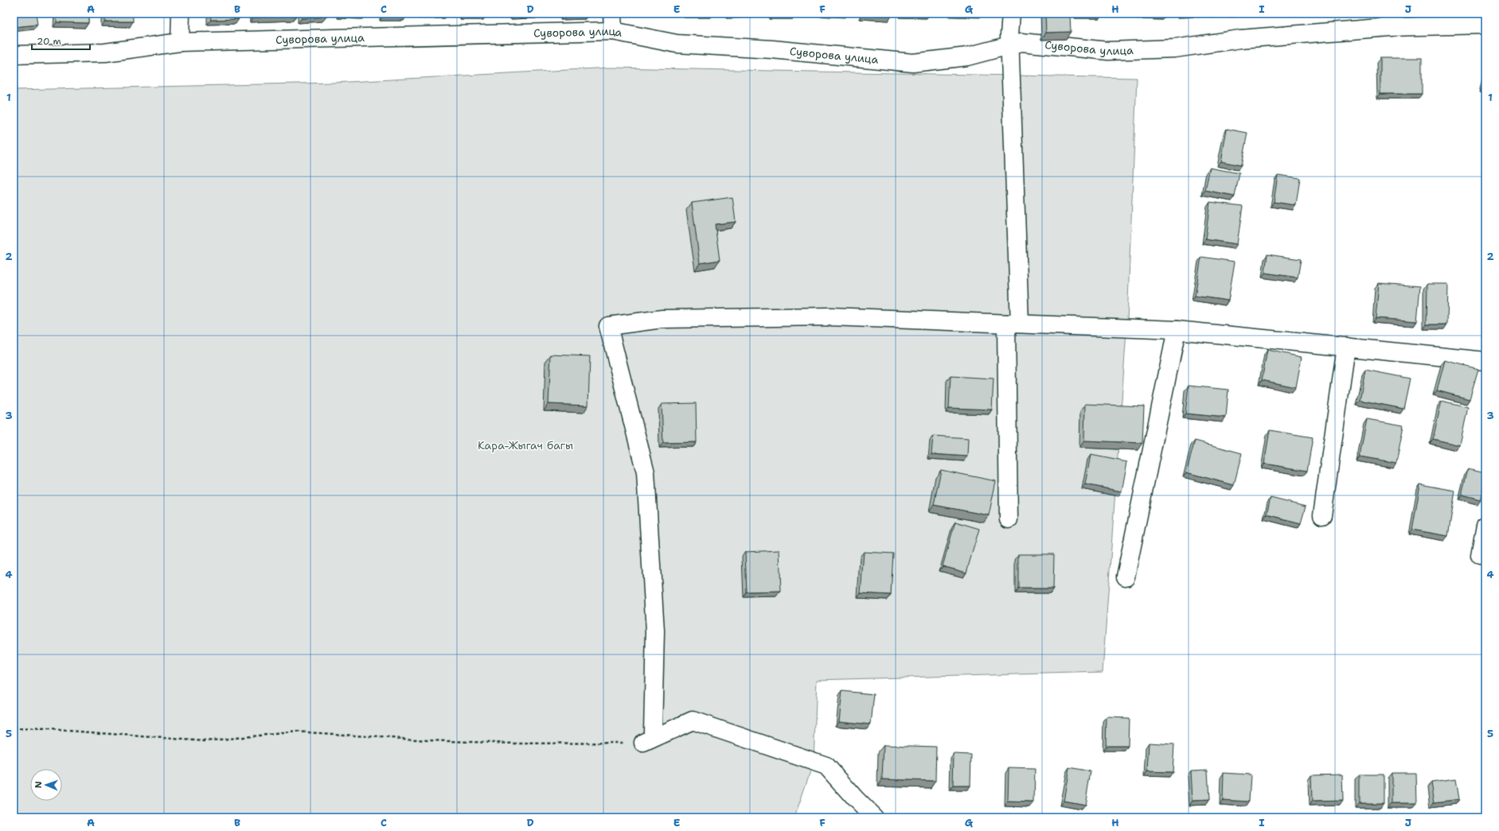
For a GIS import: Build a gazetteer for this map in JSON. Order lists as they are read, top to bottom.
{
  "streets": {
    "street": ["Суворова улица"]
  },
  "parks": ["Кара-Жыгач багы"],
  "scale_bar": "20 m",
  "north": "left",
  "grid": {
    "columns": [
      "A",
      "B",
      "C",
      "D",
      "E",
      "F",
      "G",
      "H",
      "I",
      "J"
    ],
    "rows": [
      "1",
      "2",
      "3",
      "4",
      "5"
    ]
  }
}
